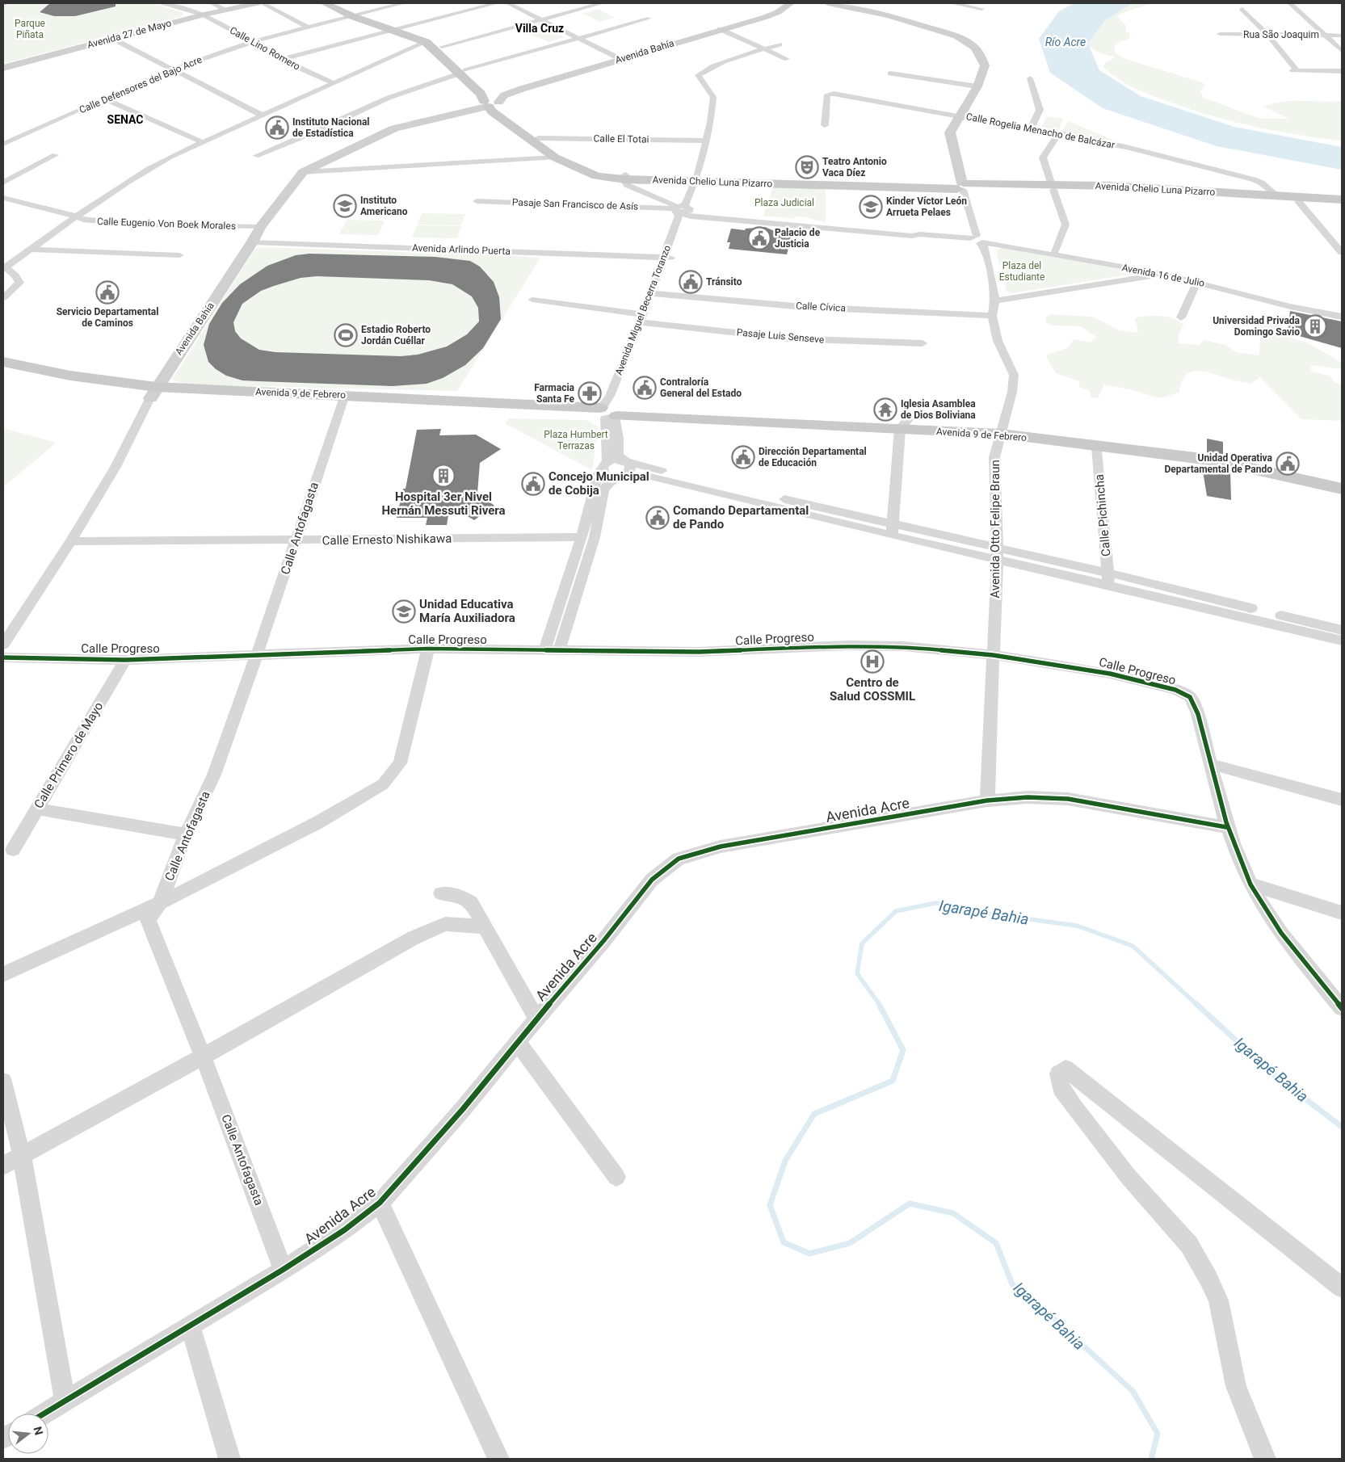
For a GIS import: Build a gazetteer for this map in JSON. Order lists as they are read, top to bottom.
{
  "streets": {
    "main road": ["Avenida Chelio Luna Pizarro", "Avenida 9 de Febrero"],
    "street": [
      "Avenida 27 de Mayo",
      "Rua São Joaquim",
      "Calle Lino Romero",
      "Avenida Bahía",
      "Calle Defensores del Bajo Acre",
      "Calle Rogelia Menacho de Balcázar",
      "Calle El Totai",
      "Pasaje San Francisco de Asís",
      "Calle Eugenio Von Boek Morales",
      "Avenida Arlindo Puerta",
      "Avenida 16 de Julio",
      "Calle Cívica",
      "Avenida Miguel Becerra Toranzo",
      "Pasaje Luis Senseve",
      "Calle Pichincha",
      "Calle Antofagasta",
      "Avenida Otto Felipe Braun",
      "Calle Ernesto Nishikawa",
      "Calle Progreso",
      "Calle Primero de Mayo",
      "Avenida Acre"
    ]
  },
  "crossings": [
    ["Avenida 27 de Mayo", "Calle Lino Romero"],
    ["Calle Lino Romero", "Calle Defensores del Bajo Acre"],
    ["Avenida Bahía", "Avenida Chelio Luna Pizarro"],
    ["Avenida Bahía", "Calle Eugenio Von Boek Morales"],
    ["Avenida Bahía", "Avenida Arlindo Puerta"],
    ["Avenida Bahía", "Avenida 9 de Febrero"],
    ["Avenida Bahía", "Calle Ernesto Nishikawa"],
    ["Calle Rogelia Menacho de Balcázar", "Avenida Chelio Luna Pizarro"],
    ["Calle Rogelia Menacho de Balcázar", "Avenida Otto Felipe Braun"],
    ["Calle El Totai", "Avenida Chelio Luna Pizarro"],
    ["Calle El Totai", "Avenida Miguel Becerra Toranzo"],
    ["Avenida Chelio Luna Pizarro", "Avenida 16 de Julio"],
    ["Avenida Chelio Luna Pizarro", "Avenida Miguel Becerra Toranzo"],
    ["Avenida Chelio Luna Pizarro", "Avenida Otto Felipe Braun"],
    ["Pasaje San Francisco de Asís", "Avenida 16 de Julio"],
    ["Pasaje San Francisco de Asís", "Avenida Miguel Becerra Toranzo"],
    ["Calle Eugenio Von Boek Morales", "Avenida Arlindo Puerta"],
    ["Avenida Arlindo Puerta", "Avenida Miguel Becerra Toranzo"],
    ["Avenida 16 de Julio", "Avenida Miguel Becerra Toranzo"],
    ["Avenida 16 de Julio", "Avenida Otto Felipe Braun"],
    ["Calle Cívica", "Avenida Miguel Becerra Toranzo"],
    ["Calle Cívica", "Avenida Otto Felipe Braun"],
    ["Avenida Miguel Becerra Toranzo", "Pasaje Luis Senseve"],
    ["Avenida Miguel Becerra Toranzo", "Avenida 9 de Febrero"],
    ["Avenida 9 de Febrero", "Calle Pichincha"],
    ["Avenida 9 de Febrero", "Calle Antofagasta"],
    ["Avenida 9 de Febrero", "Avenida Otto Felipe Braun"],
    ["Calle Antofagasta", "Calle Ernesto Nishikawa"],
    ["Calle Antofagasta", "Calle Progreso"],
    ["Calle Antofagasta", "Avenida Acre"],
    ["Avenida Otto Felipe Braun", "Calle Progreso"],
    ["Avenida Otto Felipe Braun", "Avenida Acre"],
    ["Calle Progreso", "Calle Primero de Mayo"],
    ["Calle Progreso", "Avenida Acre"]
  ],
  "districts": ["Villa Cruz", "SENAC"],
  "water": ["Río Acre", "Igarapé Bahia"],
  "parks": [
    "Parque Piñata",
    "Plaza Judicial",
    "Plaza del Estudiante",
    "Plaza Humbert Terrazas"
  ],
  "places": {
    "public building": [
      "Instituto Nacional de Estadística",
      "Palacio de Justicia",
      "Tránsito",
      "Servicio Departamental de Caminos",
      "Contraloría General del Estado",
      "Dirección Departamental de Educación",
      "Unidad Operativa Departamental de Pando",
      "Concejo Municipal de Cobija",
      "Comando Departamental de Pando"
    ],
    "theatre": ["Teatro Antonio Vaca Díez"],
    "school or university": ["Instituto Americano", "Kinder Víctor León Arrueta Pelaes", "Unidad Educativa María Auxiliadora"],
    "building": ["Universidad Privada Domingo Savio", "Hospital 3er Nivel Hernán Messuti Rivera"],
    "sports": ["Estadio Roberto Jordán Cuéllar"],
    "pharmacy": ["Farmacia Santa Fe"],
    "temple": ["Iglesia Asamblea de Dios Boliviana"],
    "hospital": ["Centro de Salud COSSMIL"]
  },
  "north": "right"
}
